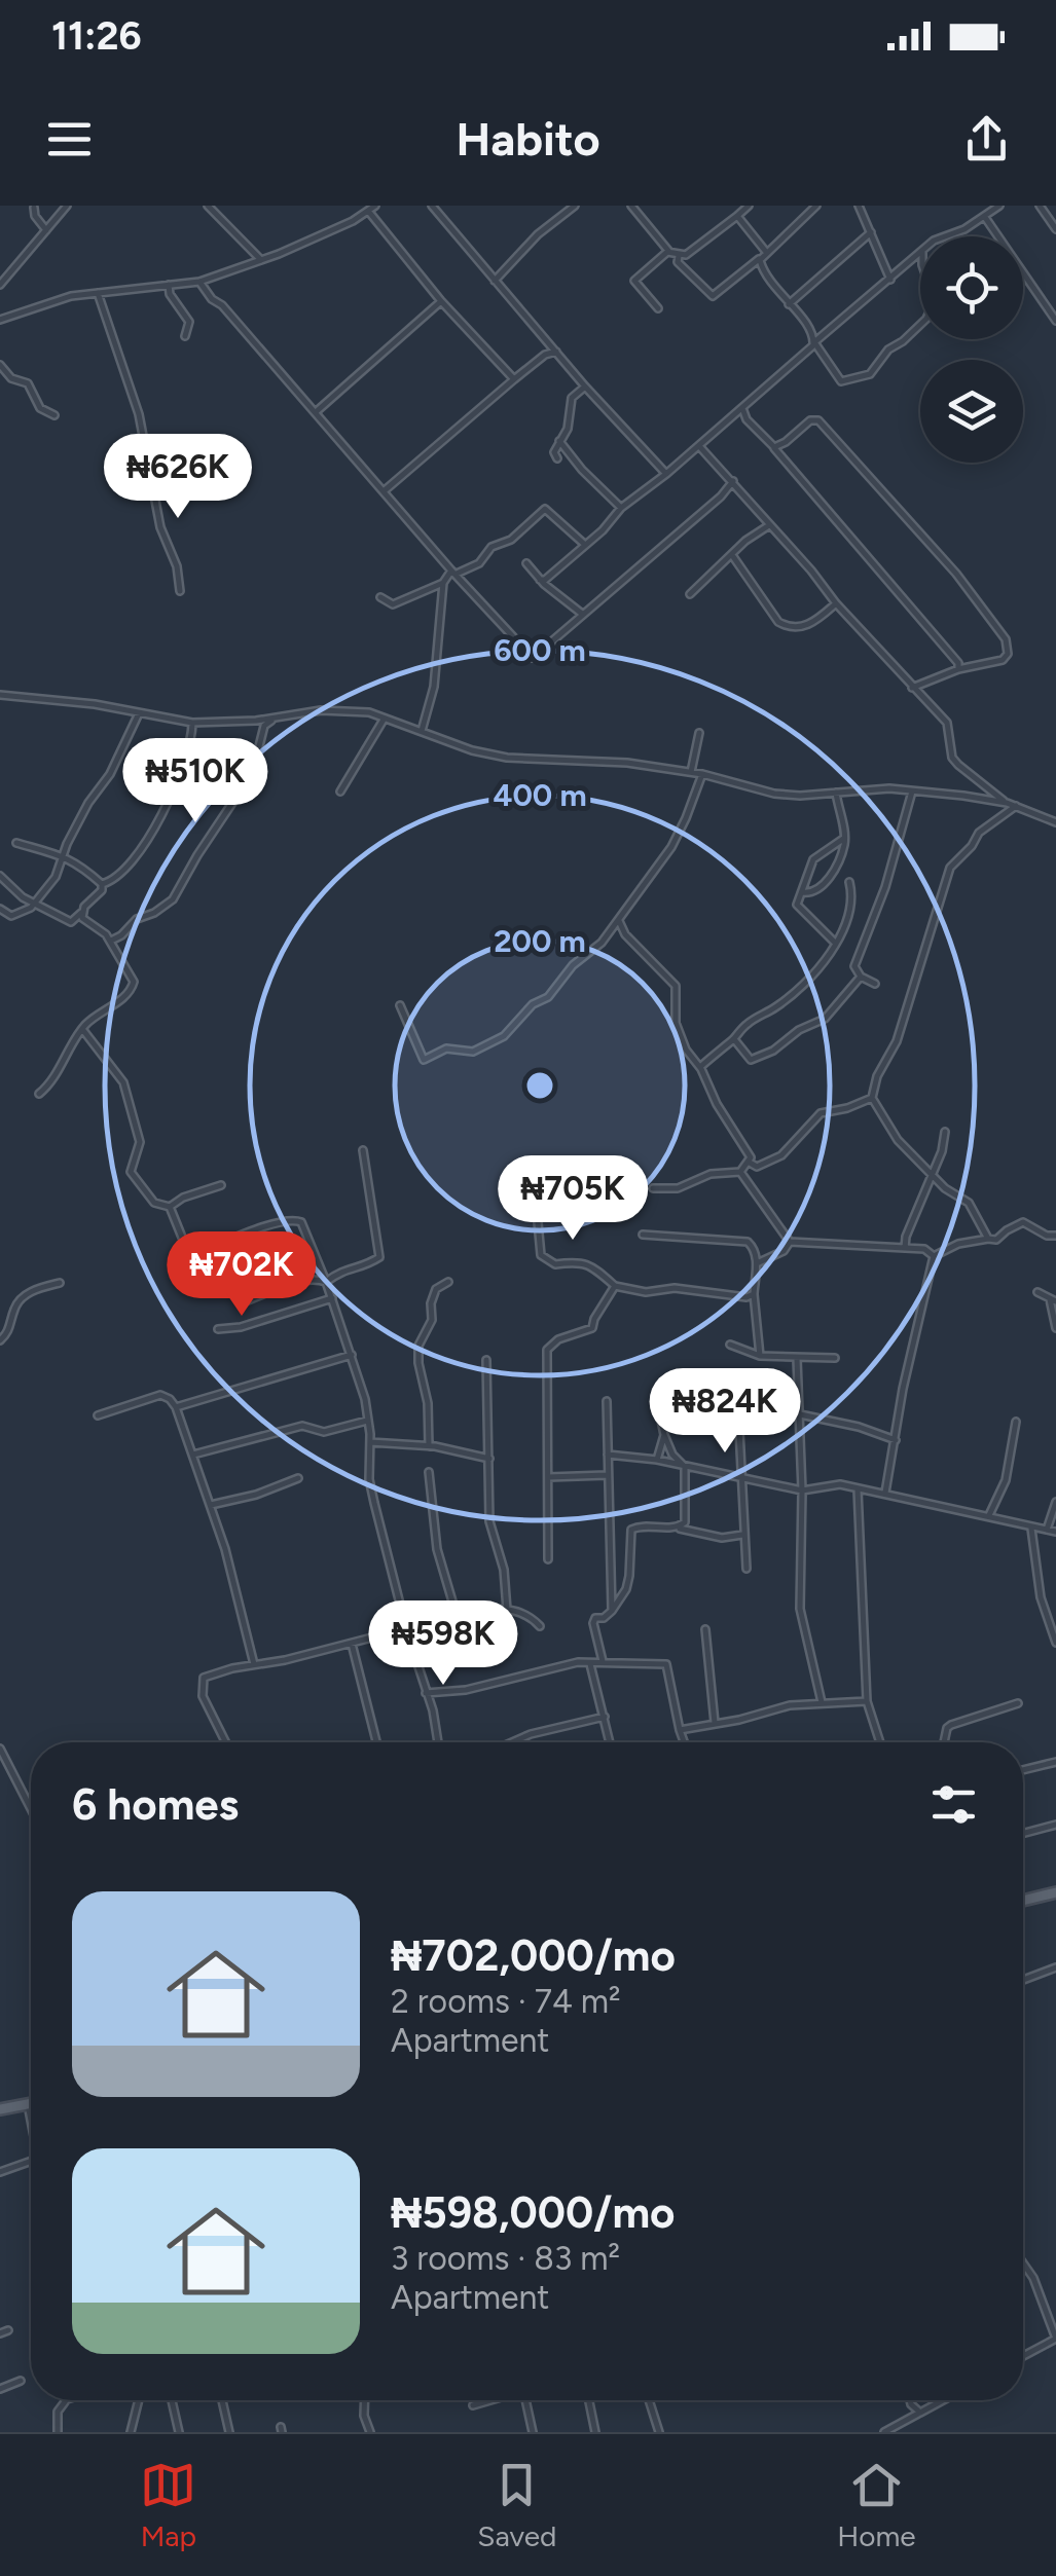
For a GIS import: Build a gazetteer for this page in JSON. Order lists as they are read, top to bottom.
{
  "page": {
    "status": "11:26",
    "header": "Habito",
    "price": [
      "₦626K",
      "₦510K",
      "₦705K",
      "₦702K",
      "₦824K",
      "₦598K"
    ],
    "heading": "6 homes",
    "list": [
      {
        "name": "₦702,000/mo",
        "note": "2 rooms · 74 m² · Apartment"
      },
      {
        "name": "₦598,000/mo",
        "note": "3 rooms · 83 m² · Apartment"
      }
    ],
    "tabs": ["Map", "Saved", "Home"]
  },
  "rings": ["600 m", "400 m", "200 m"]
}
